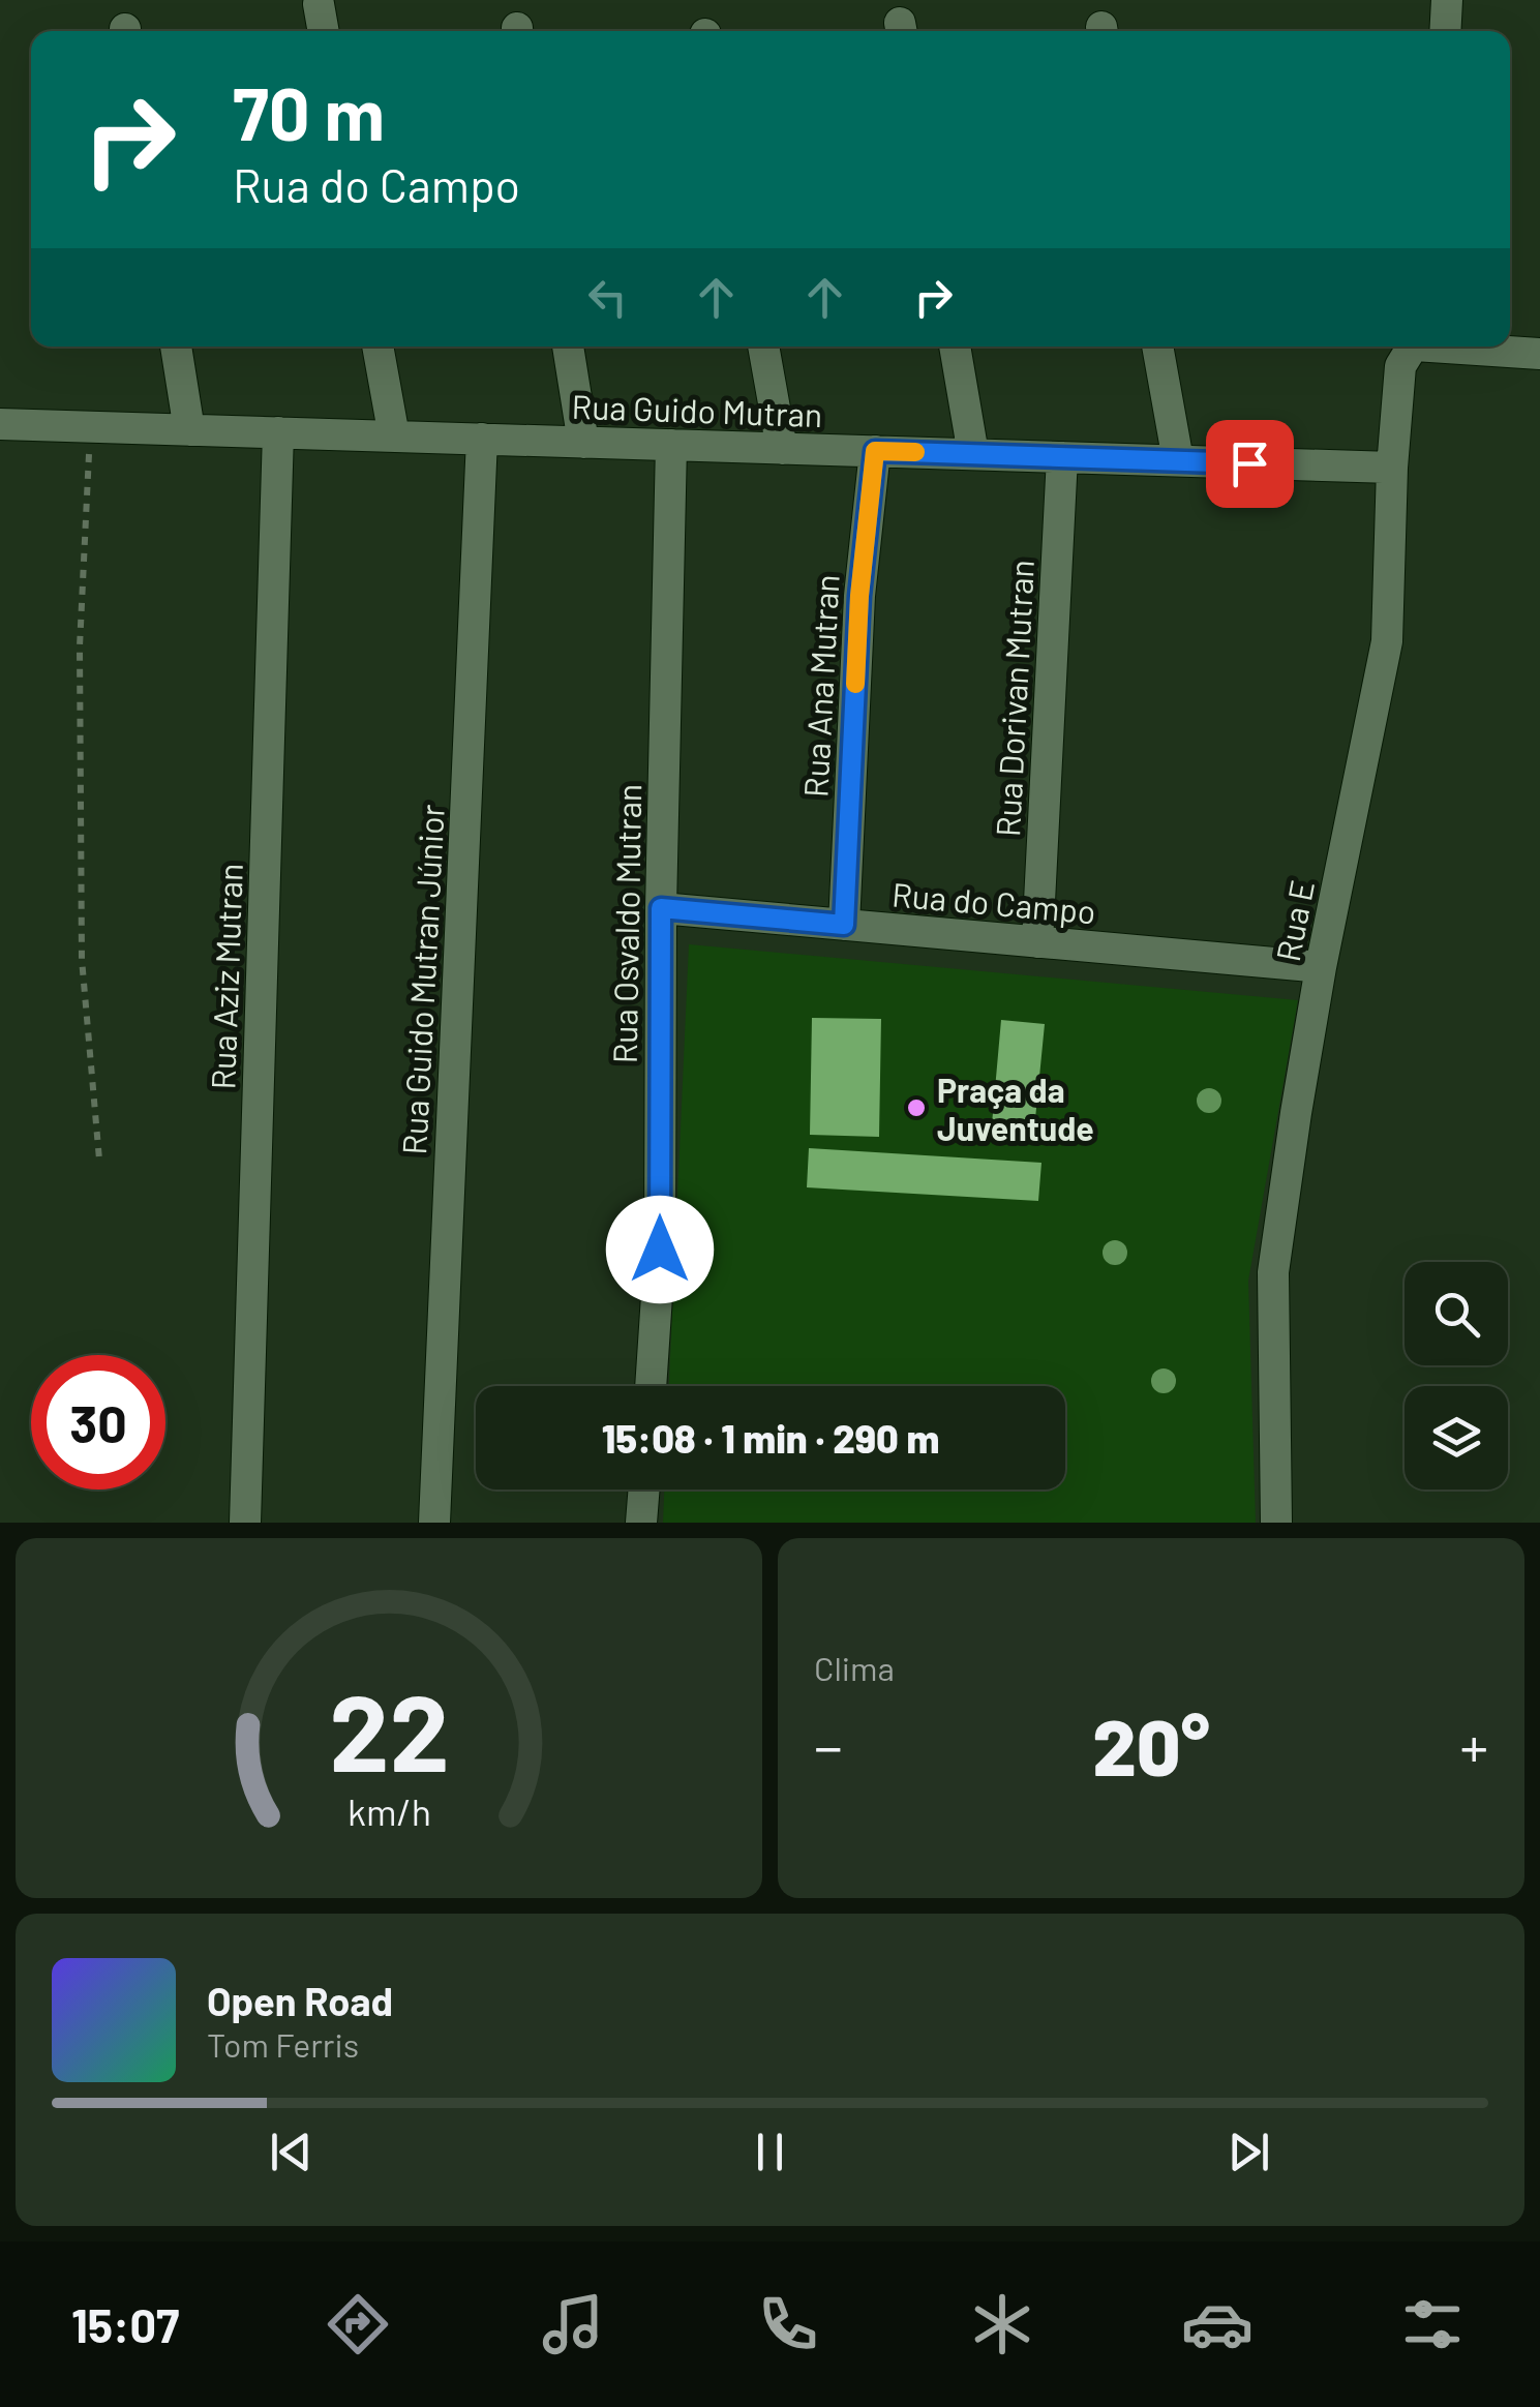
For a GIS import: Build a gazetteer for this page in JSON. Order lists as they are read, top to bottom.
{
  "streets": {
    "street": [
      "Rua Guido Mutran",
      "Rua Ana Mutran",
      "Rua Dorivan Mutran",
      "Rua do Campo",
      "Rua E",
      "Rua Osvaldo Mutran",
      "Rua Aziz Mutran",
      "Rua Guido Mutran Júnior"
    ]
  },
  "crossings": [
    ["Rua Guido Mutran", "Rua Ana Mutran"],
    ["Rua Guido Mutran", "Rua Dorivan Mutran"],
    ["Rua Guido Mutran", "Rua E"],
    ["Rua Guido Mutran", "Rua Osvaldo Mutran"],
    ["Rua Guido Mutran", "Rua Aziz Mutran"],
    ["Rua Guido Mutran", "Rua Guido Mutran Júnior"],
    ["Rua Ana Mutran", "Rua do Campo"],
    ["Rua Dorivan Mutran", "Rua do Campo"],
    ["Rua do Campo", "Rua E"],
    ["Rua do Campo", "Rua Osvaldo Mutran"]
  ],
  "places": ["Praça da Juventude"],
  "page": {
    "turn": ["70 m", "Rua do Campo"],
    "limit": "30",
    "trip": "15:08 · 1 min · 290 m",
    "tile": "Clima",
    "heat": ["−", "20°", "+"],
    "song": ["Open Road", "Tom Ferris"],
    "tabs": "15:07",
    "gauge": ["22", "km/h"]
  }
}
